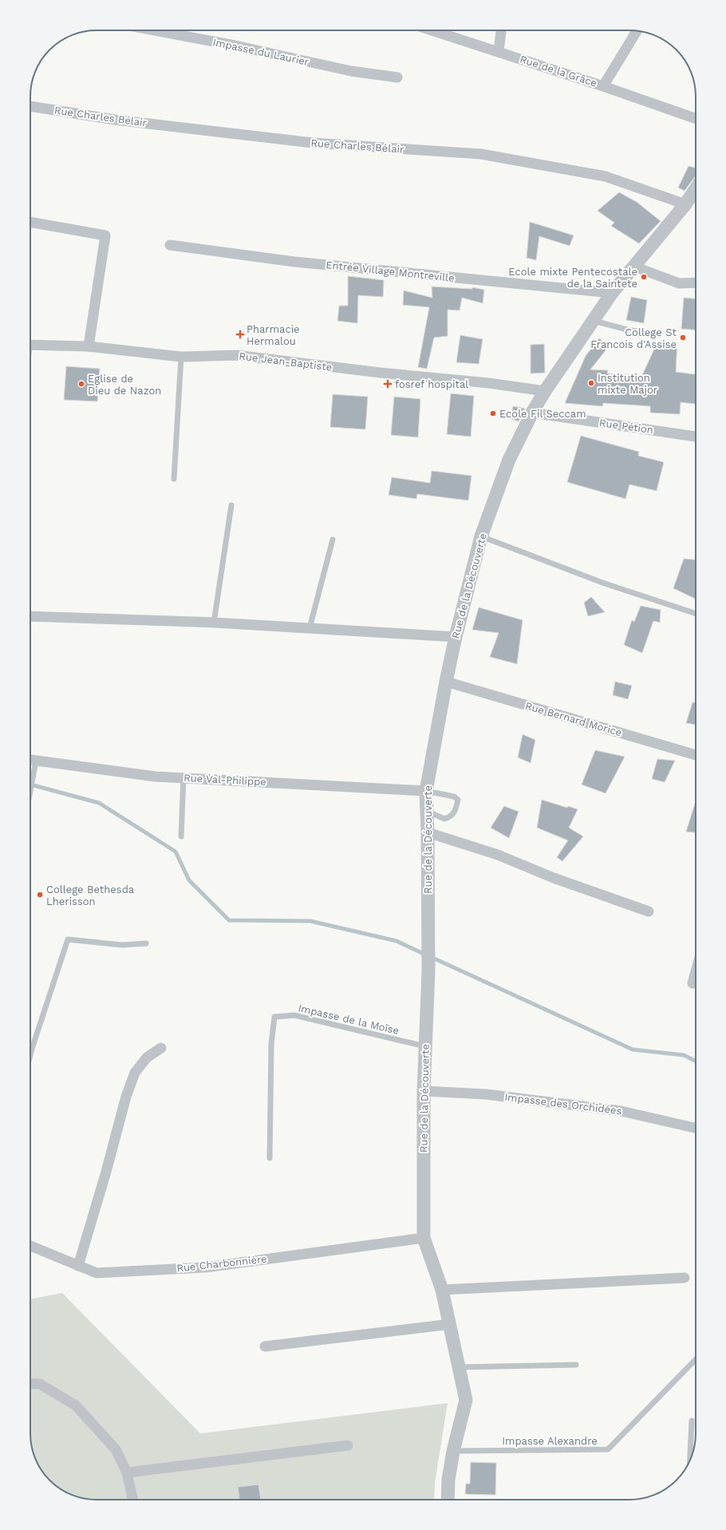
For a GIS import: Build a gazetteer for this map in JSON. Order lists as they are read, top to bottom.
{
  "streets": {
    "street": [
      "Impasse du Laurier",
      "Rue de la Grâce",
      "Rue Charles Bélair",
      "Entrée Village Montreville",
      "Rue Jean-Baptiste",
      "Rue Pétion",
      "Rue de la Découverte",
      "Rue Bernard Morice",
      "Rue Val-Philippe",
      "Impasse des Orchidées",
      "Rue Charbonnière"
    ],
    "lane": ["Impasse de la Moïse", "Impasse Alexandre"]
  },
  "crossings": [
    ["Rue Charles Bélair", "Rue de la Découverte"],
    ["Entrée Village Montreville", "Rue de la Découverte"],
    ["Rue Jean-Baptiste", "Rue de la Découverte"],
    ["Rue Pétion", "Rue de la Découverte"],
    ["Rue de la Découverte", "Rue Bernard Morice"],
    ["Rue de la Découverte", "Rue Val-Philippe"],
    ["Rue de la Découverte", "Impasse de la Moïse"],
    ["Rue de la Découverte", "Impasse des Orchidées"],
    ["Rue de la Découverte", "Rue Charbonnière"],
    ["Rue de la Découverte", "Impasse Alexandre"]
  ],
  "places": {
    "other": [
      "Ecole mixte Pentecostale de la Saintete",
      "College St Francois d'Assise",
      "Institution mixte Major",
      "Eglise de Dieu de Nazon",
      "Ecole Fil Seccam",
      "College Bethesda Lherisson"
    ],
    "health": ["Pharmacie Hermalou", "fosref hospital"]
  }
}
